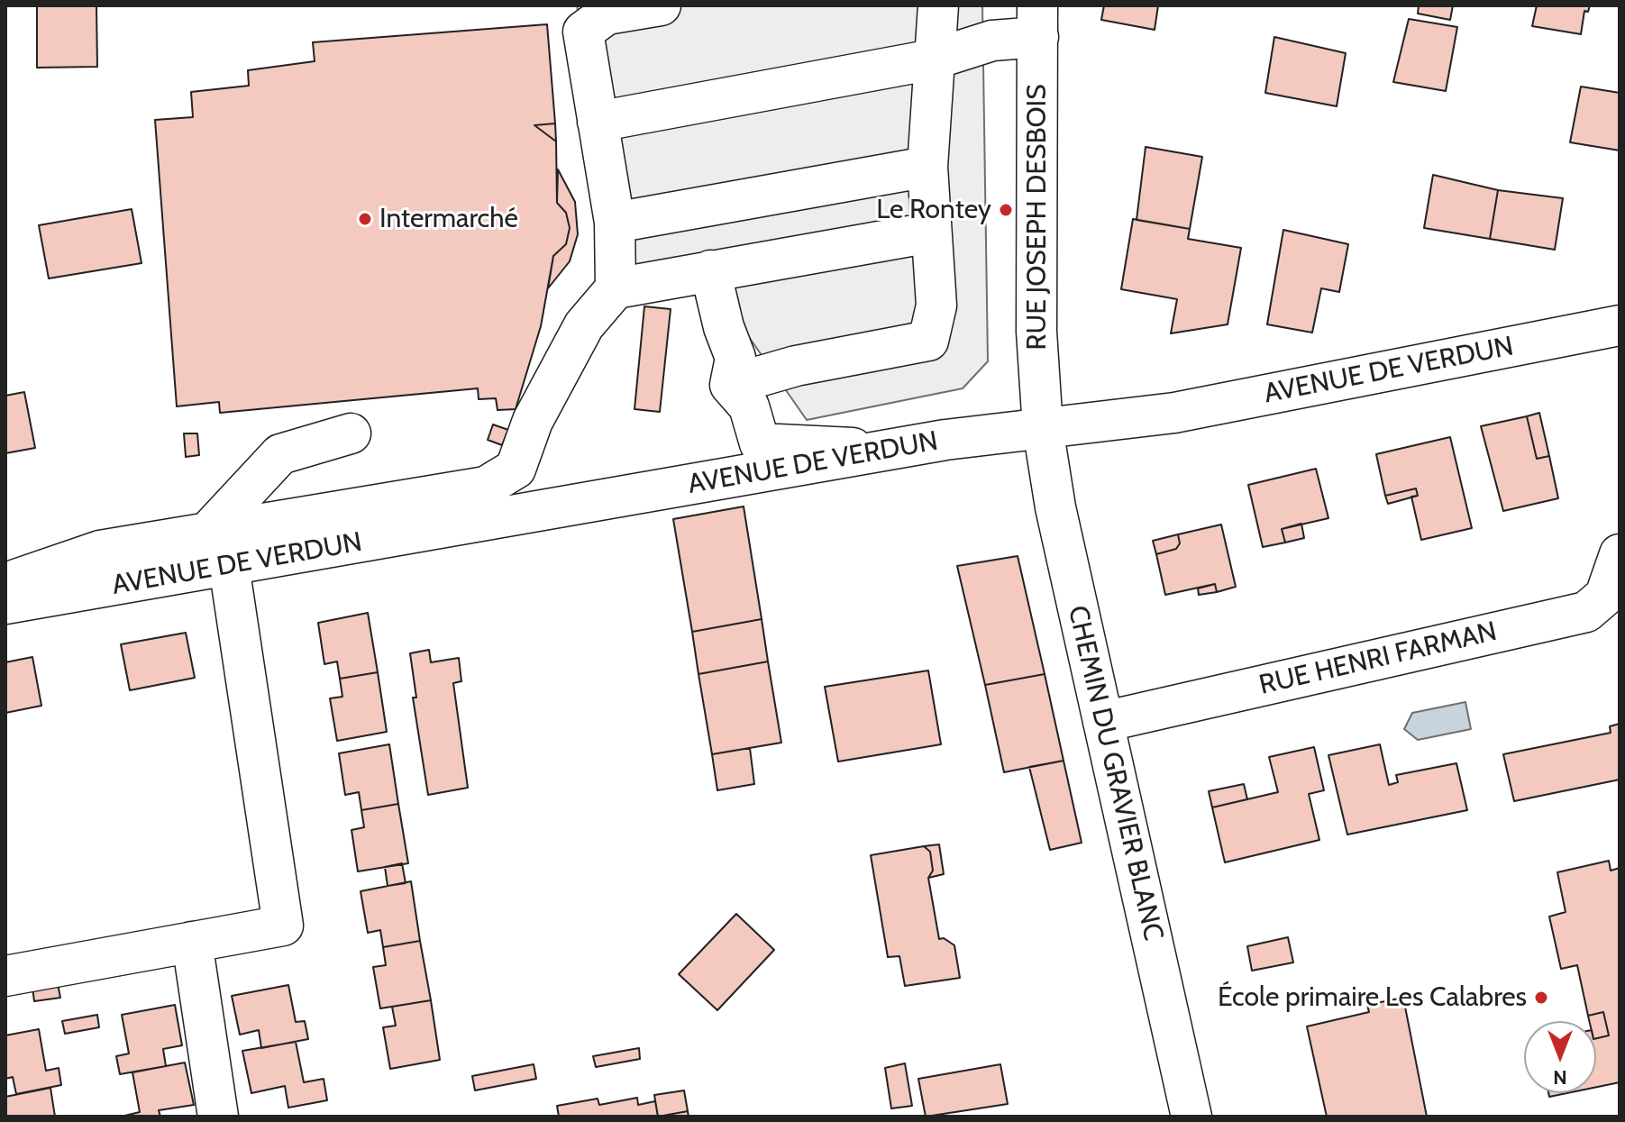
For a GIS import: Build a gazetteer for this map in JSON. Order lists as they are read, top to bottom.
{
  "streets": {
    "street": [
      "RUE JOSEPH DESBOIS",
      "AVENUE DE VERDUN",
      "RUE HENRI FARMAN",
      "CHEMIN DU GRAVIER BLANC"
    ]
  },
  "crossings": [
    ["RUE JOSEPH DESBOIS", "AVENUE DE VERDUN"],
    ["RUE JOSEPH DESBOIS", "CHEMIN DU GRAVIER BLANC"],
    ["AVENUE DE VERDUN", "CHEMIN DU GRAVIER BLANC"],
    ["RUE HENRI FARMAN", "CHEMIN DU GRAVIER BLANC"]
  ],
  "places": ["Le Rontey", "Intermarché", "École primaire Les Calabres"],
  "north": "bottom"
}
